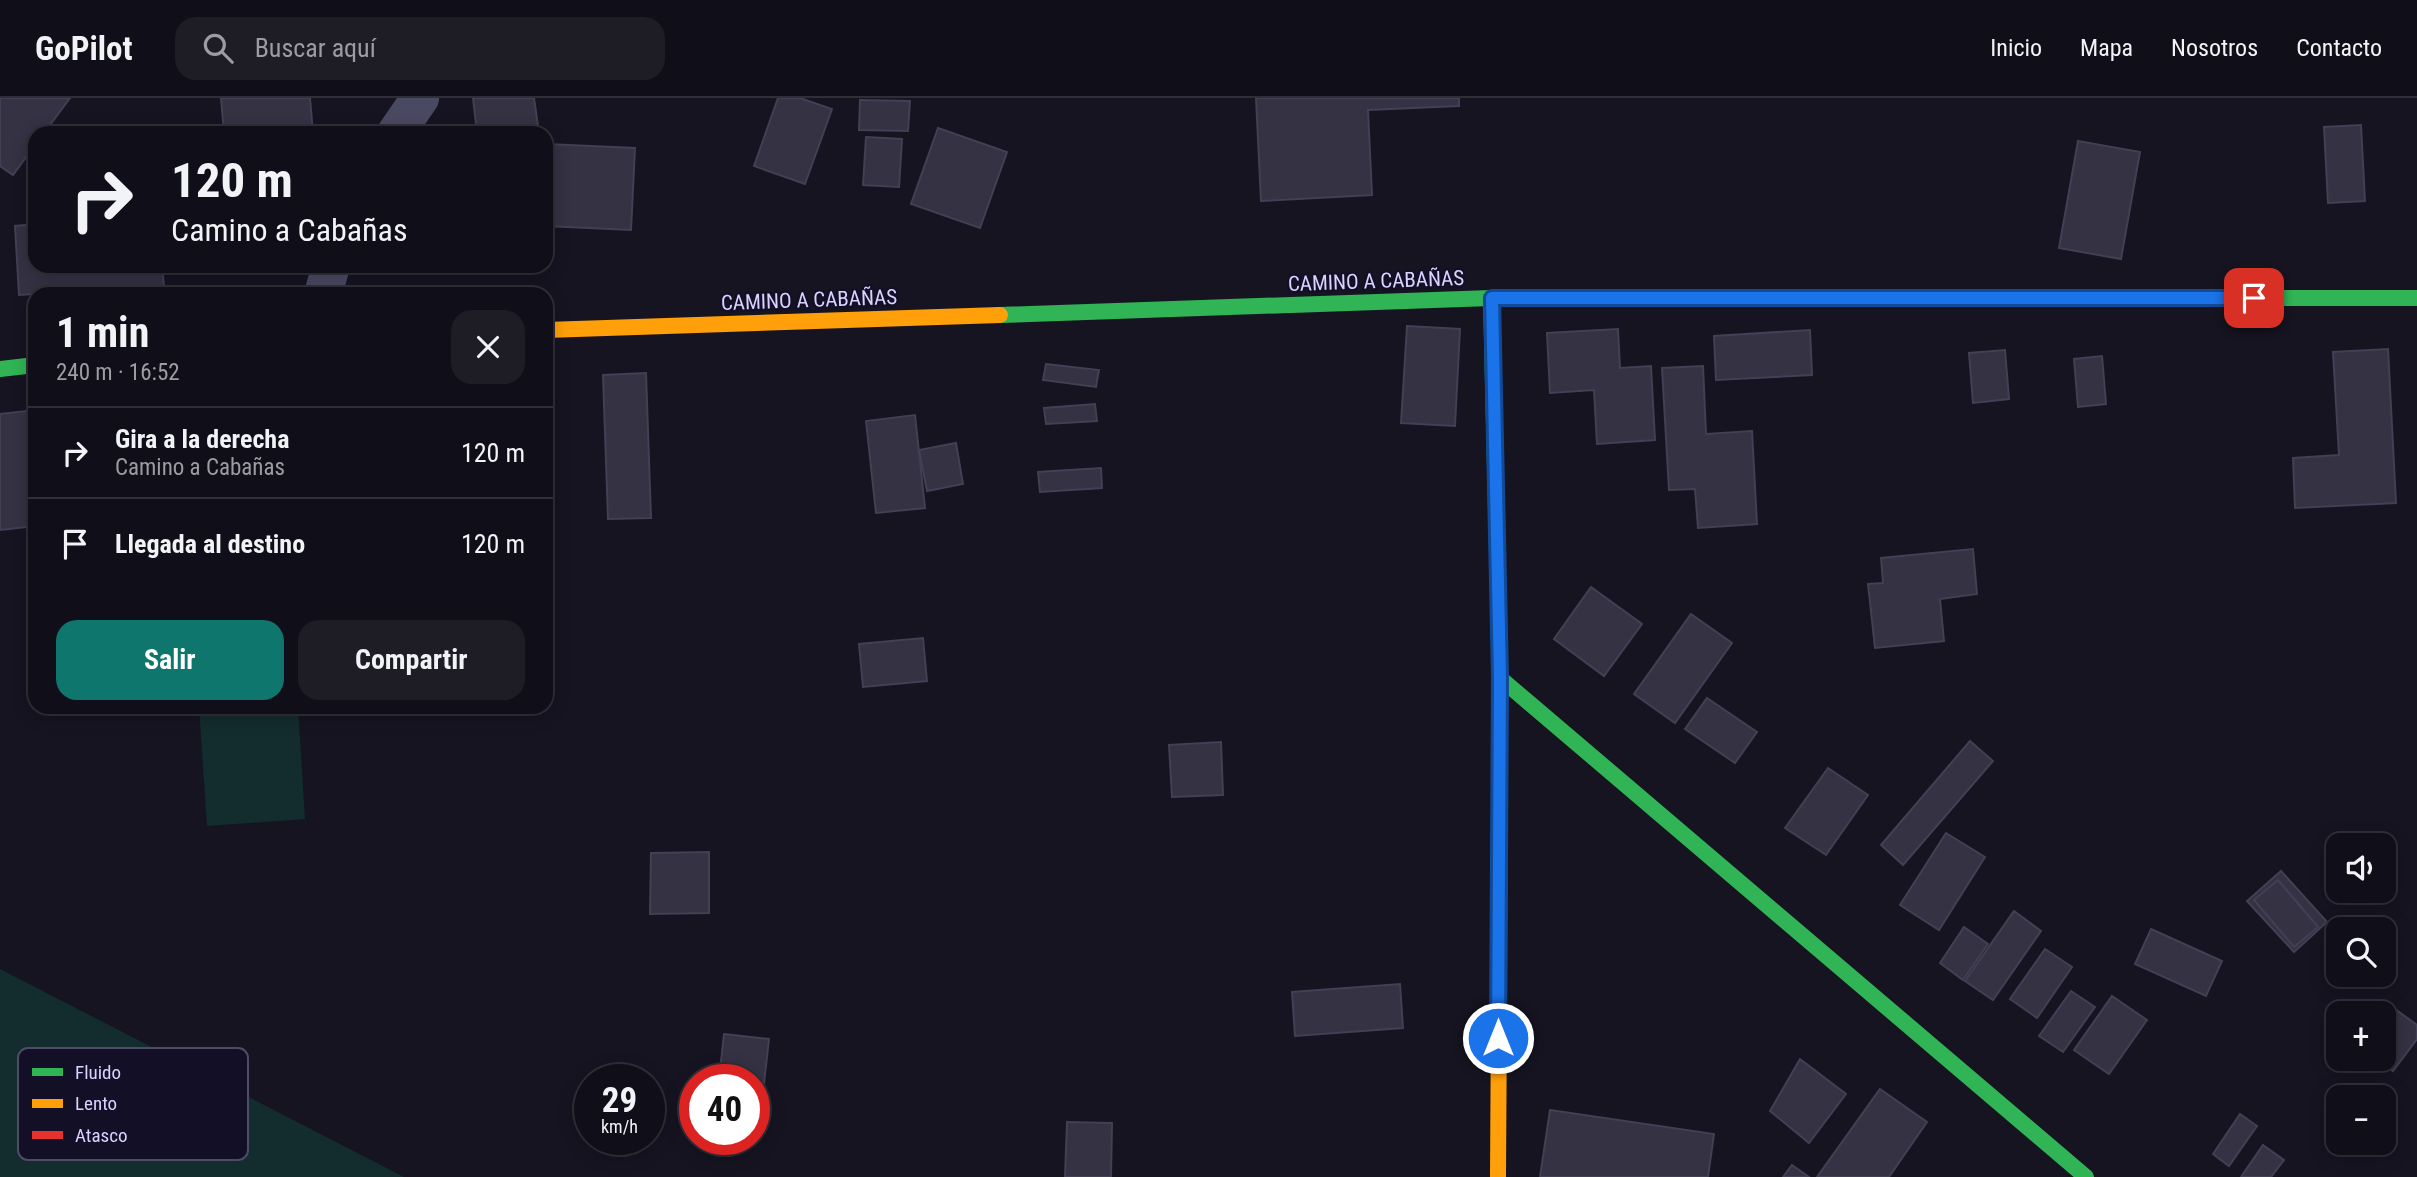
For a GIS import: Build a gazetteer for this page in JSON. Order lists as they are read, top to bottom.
{
  "streets": {
    "street": ["CAMINO A CABAÑAS"]
  },
  "legend": ["Fluido", "Lento", "Atasco"],
  "page": {
    "header": "GoPilot",
    "search": "Buscar aquí",
    "nav": [
      "Inicio",
      "Mapa",
      "Nosotros",
      "Contacto"
    ],
    "turn": ["120 m", "Camino a Cabañas"],
    "heading": ["1 min", "240 m · 16:52"],
    "list": [
      {
        "name": "Gira a la derecha",
        "note": "Camino a Cabañas",
        "value": "120 m"
      },
      {
        "name": "Llegada al destino",
        "value": "120 m"
      }
    ],
    "buttons": ["Salir", "Compartir"],
    "map_buttons": ["+", "−"],
    "speed": "29 km/h",
    "limit": "40"
  }
}
